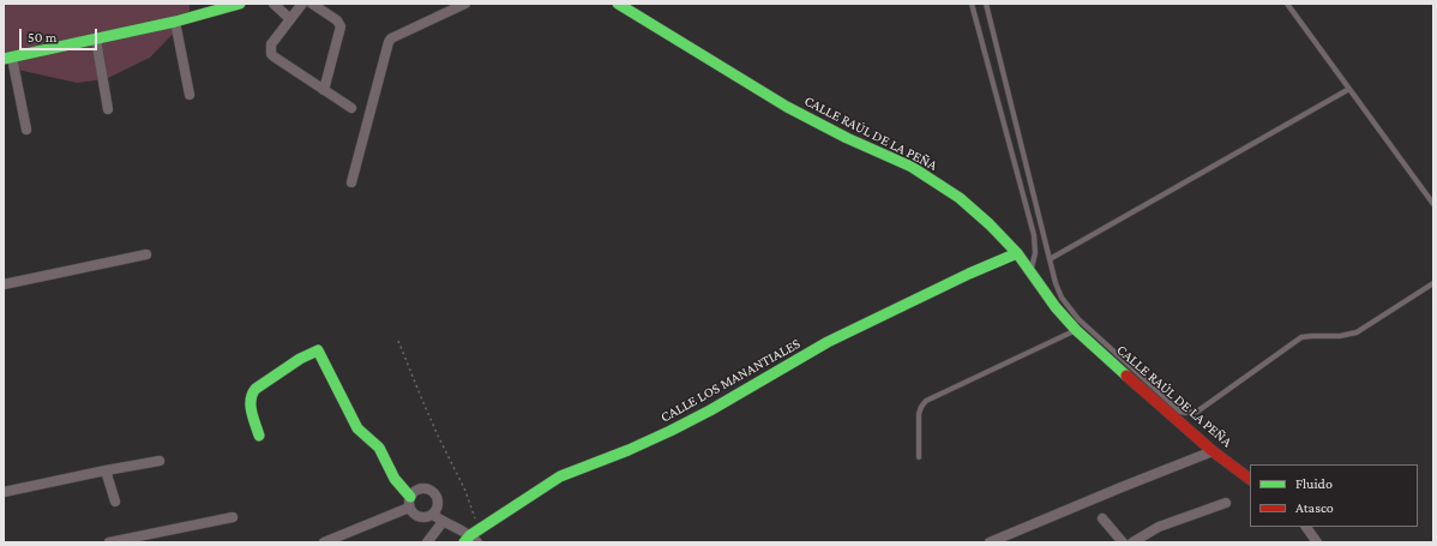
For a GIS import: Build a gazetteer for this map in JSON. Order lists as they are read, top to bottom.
{
  "streets": {
    "street": ["CALLE RAÚL DE LA PEÑA", "CALLE LOS MANANTIALES"]
  },
  "crossings": [
    ["CALLE RAÚL DE LA PEÑA", "CALLE LOS MANANTIALES"]
  ],
  "legend": ["Fluido", "Atasco"],
  "scale_bar": "50 m"
}
